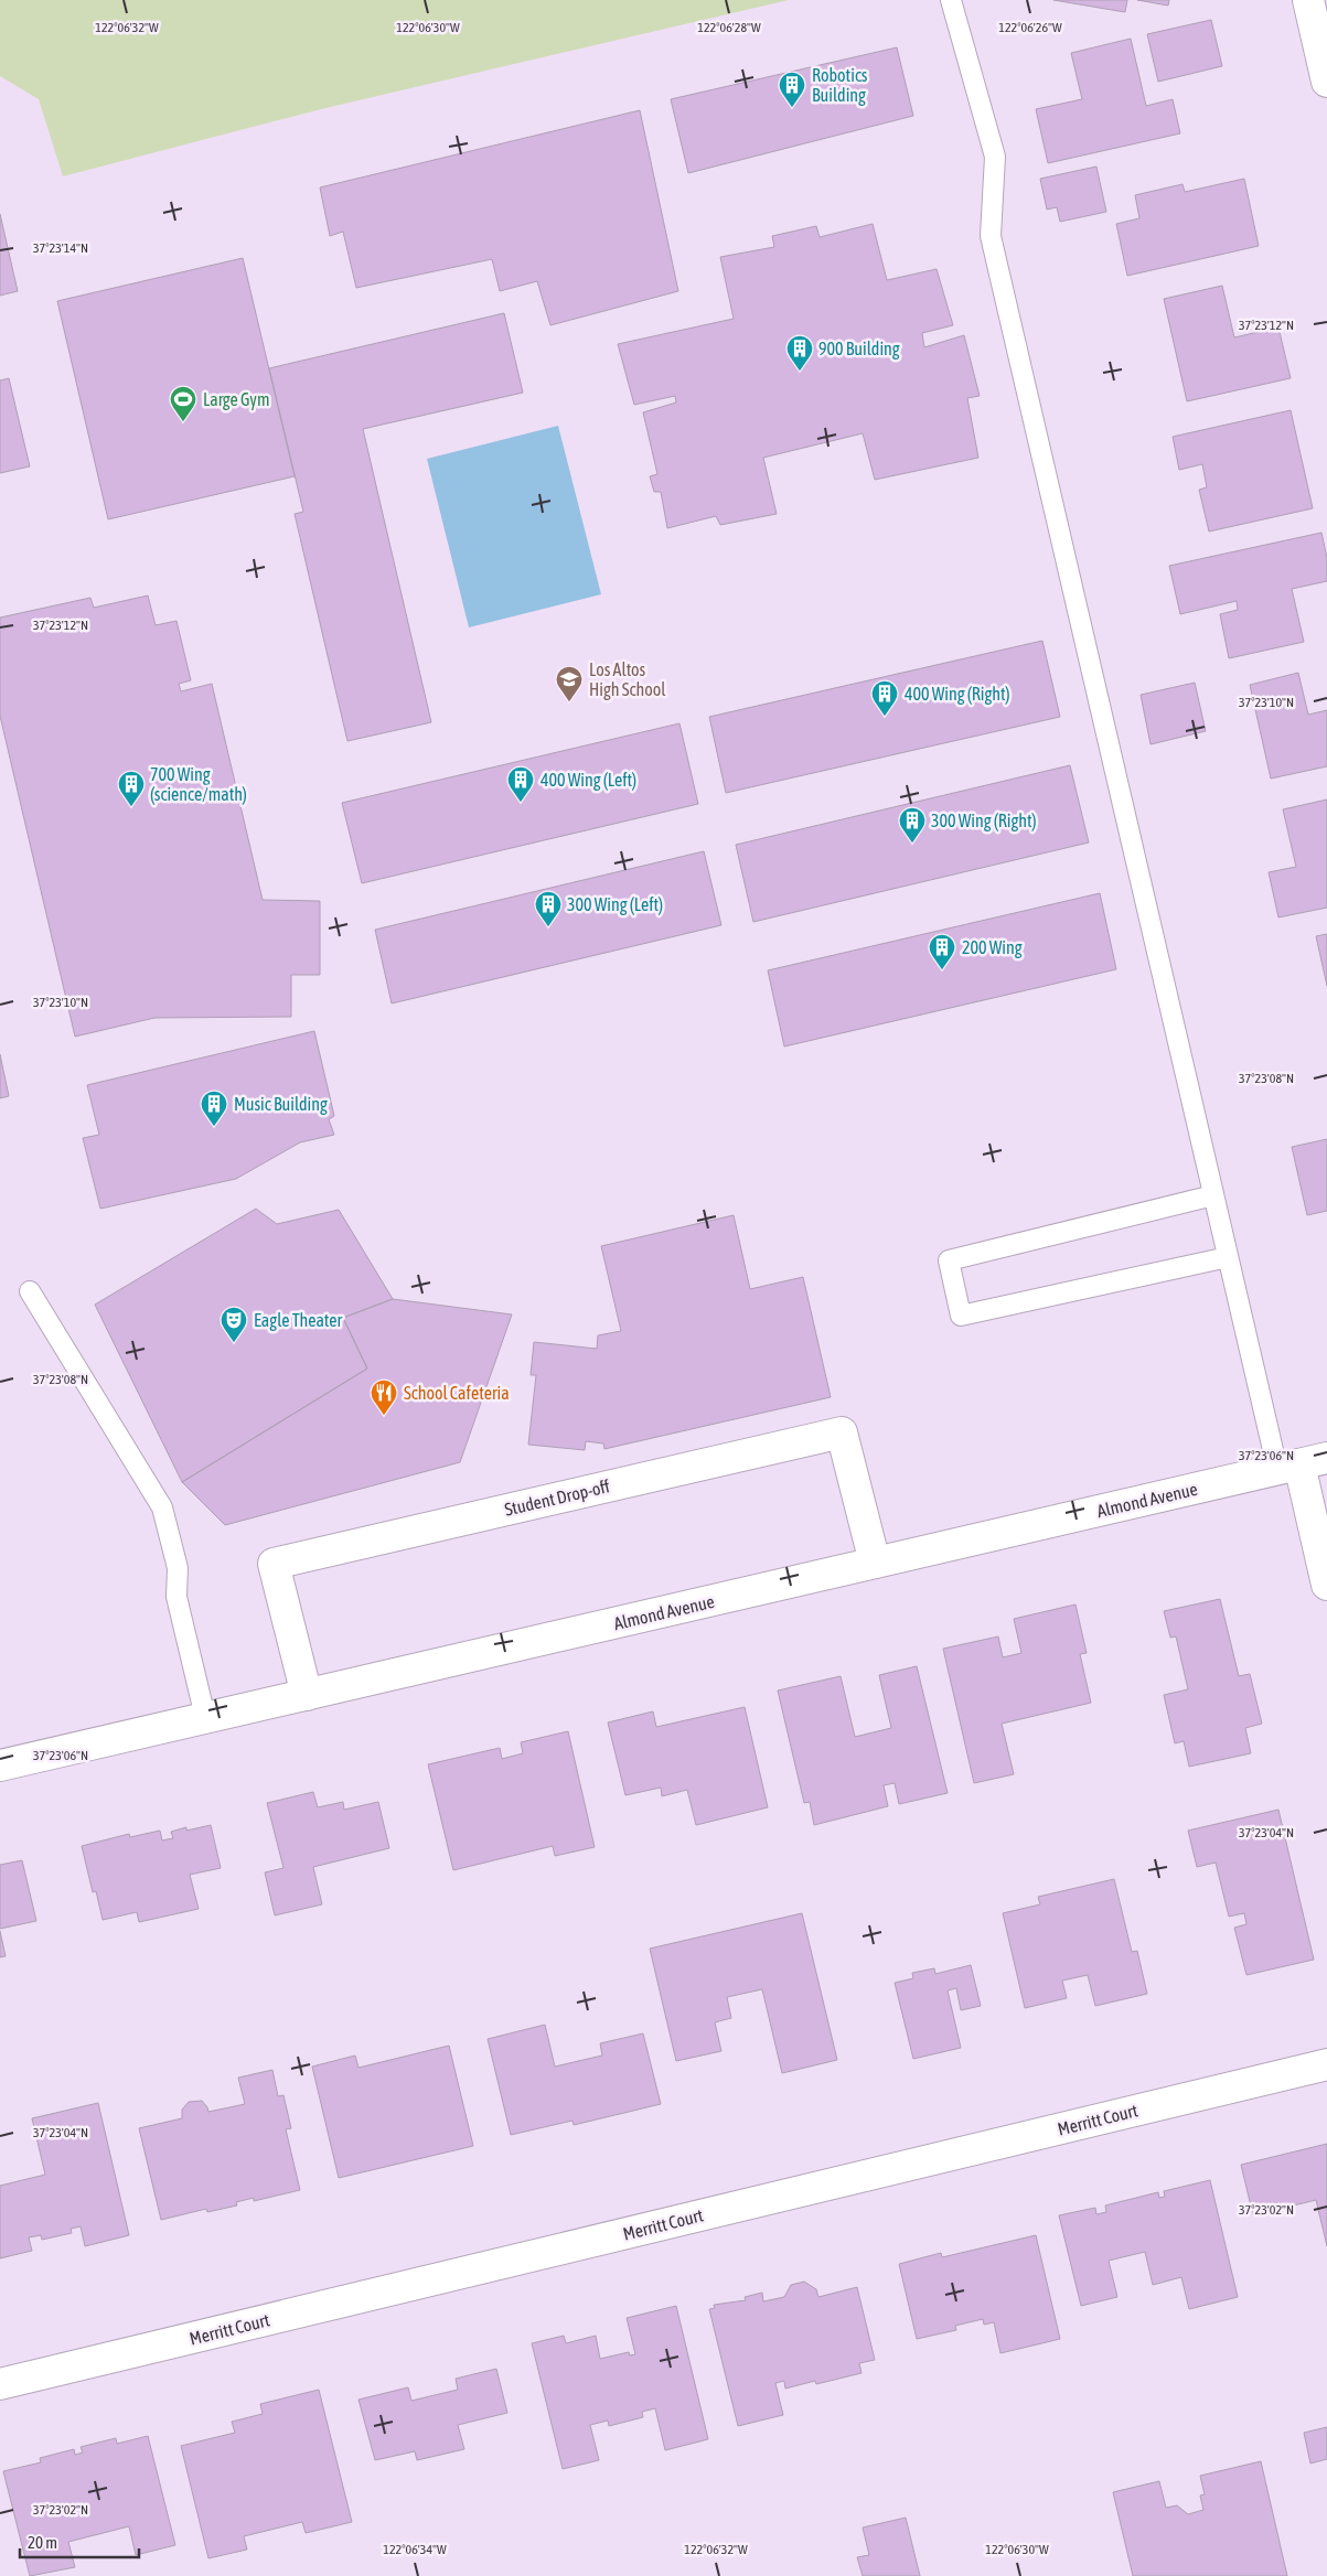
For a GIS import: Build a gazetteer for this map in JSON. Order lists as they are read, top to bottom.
{
  "streets": {
    "street": ["Student Drop-off", "Almond Avenue", "Merritt Court"]
  },
  "crossings": [
    ["Student Drop-off", "Almond Avenue"]
  ],
  "places": {
    "building": [
      "Robotics Building",
      "900 Building",
      "400 Wing (Right)",
      "400 Wing (Left)",
      "700 Wing (science/math)",
      "300 Wing (Right)",
      "300 Wing (Left)",
      "200 Wing",
      "Music Building"
    ],
    "sports": ["Large Gym"],
    "school or university": ["Los Altos High School"],
    "theatre": ["Eagle Theater"],
    "restaurant": ["School Cafeteria"]
  },
  "scale_bar": "20 m",
  "coordinates": [
    "122°06'32\"W",
    "122°06'30\"W",
    "122°06'28\"W",
    "122°06'26\"W",
    "37°23'14\"N",
    "37°23'12\"N",
    "37°23'10\"N",
    "37°23'08\"N",
    "37°23'06\"N",
    "37°23'04\"N",
    "37°23'02\"N",
    "122°06'34\"W"
  ]
}
